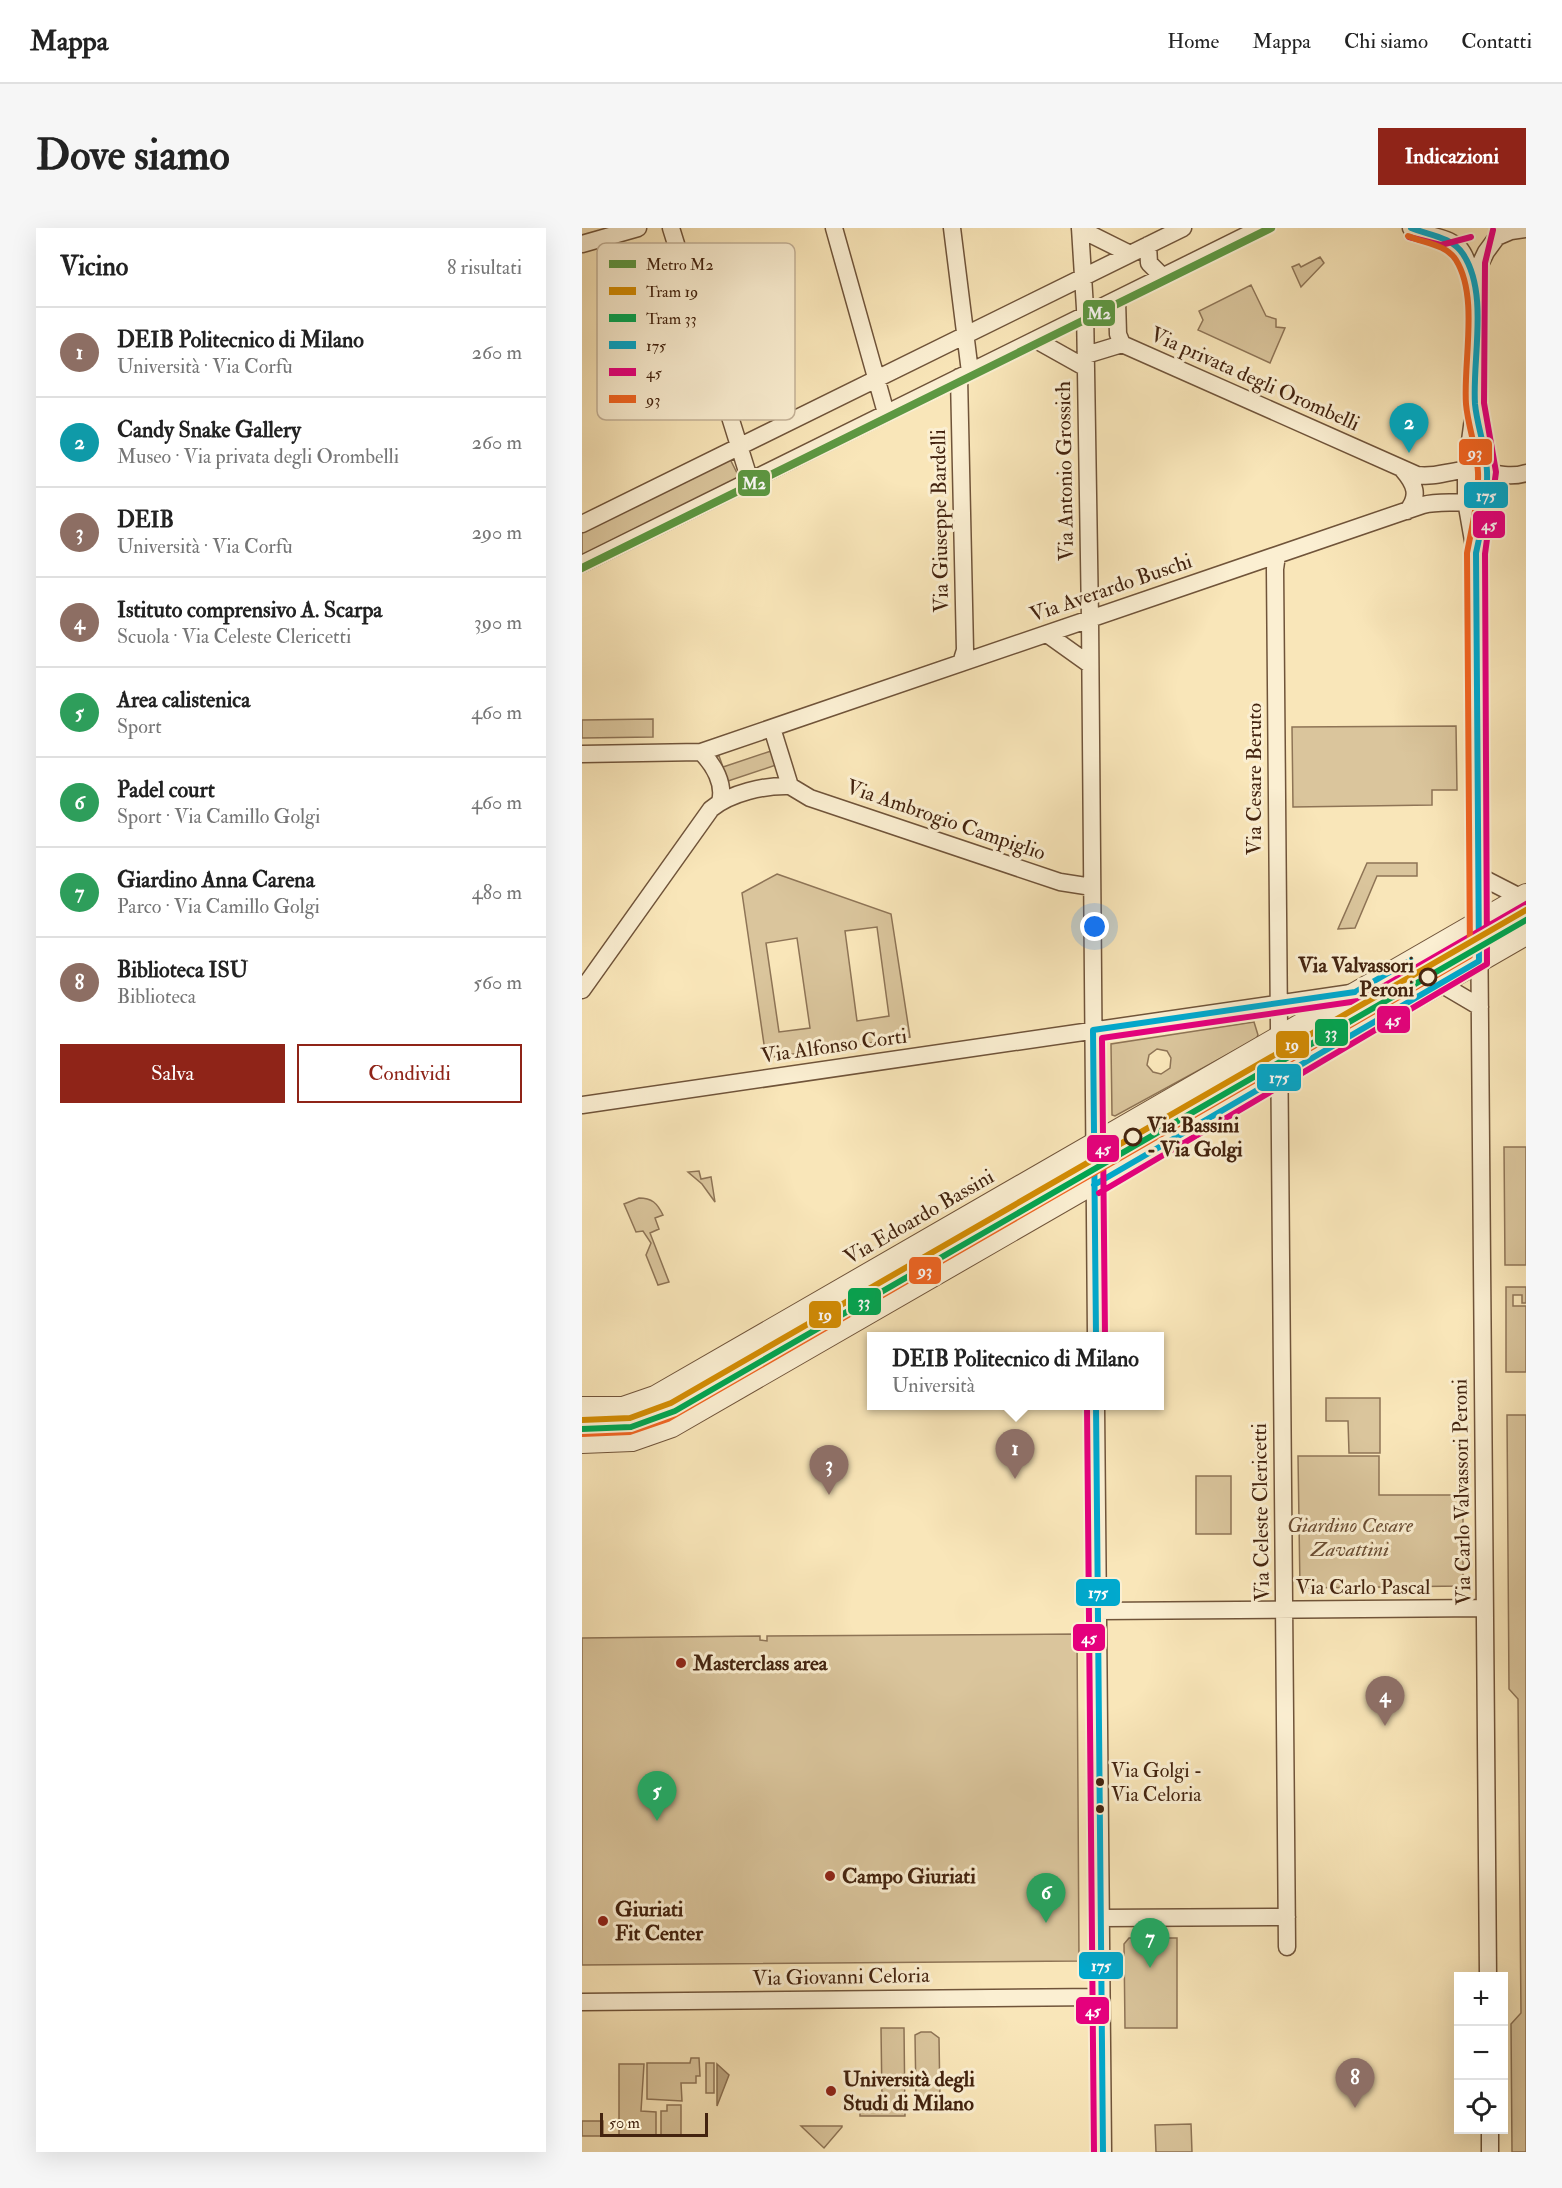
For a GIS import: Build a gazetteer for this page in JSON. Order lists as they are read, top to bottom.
{
  "streets": {
    "street": [
      "Via privata degli Orombelli",
      "Via Antonio Grossich",
      "Via Giuseppe Bardelli",
      "Via Averardo Buschi",
      "Via Cesare Beruto",
      "Via Ambrogio Campiglio",
      "Via Alfonso Corti",
      "Via Edoardo Bassini",
      "Via Carlo Valvassori Peroni",
      "Via Celeste Clericetti",
      "Via Carlo Pascal",
      "Via Giovanni Celoria"
    ]
  },
  "crossings": [
    ["Via privata degli Orombelli", "Via Carlo Valvassori Peroni"],
    ["Via Antonio Grossich", "Via Averardo Buschi"],
    ["Via Antonio Grossich", "Via Ambrogio Campiglio"],
    ["Via Antonio Grossich", "Via Alfonso Corti"],
    ["Via Antonio Grossich", "Via Edoardo Bassini"],
    ["Via Giuseppe Bardelli", "Via Averardo Buschi"],
    ["Via Averardo Buschi", "Via Cesare Beruto"],
    ["Via Averardo Buschi", "Via Carlo Valvassori Peroni"],
    ["Via Cesare Beruto", "Via Edoardo Bassini"],
    ["Via Alfonso Corti", "Via Edoardo Bassini"],
    ["Via Edoardo Bassini", "Via Carlo Valvassori Peroni"],
    ["Via Carlo Valvassori Peroni", "Via Carlo Pascal"],
    ["Via Celeste Clericetti", "Via Carlo Pascal"]
  ],
  "parks": ["Giardino Cesare Zavattini"],
  "places": [
    "Via Valvassori Peroni",
    "Via Bassini - Via Golgi",
    "Masterclass area",
    "Via Golgi - Via Celoria",
    "Campo Giuriati",
    "Giuriati Fit Center",
    "Università degli Studi di Milano"
  ],
  "lines": [
    "metro line M2",
    "transit line 175",
    "transit line 45",
    "transit line 93",
    "tram line 19",
    "tram line 33"
  ],
  "legend": [
    "Metro M2",
    "Tram 19",
    "Tram 33",
    "175",
    "45",
    "93"
  ],
  "scale_bar": "50 m",
  "page": {
    "header": "Mappa",
    "nav": [
      "Home",
      "Mappa",
      "Chi siamo",
      "Contatti"
    ],
    "buttons": [
      "Indicazioni",
      ["Salva", "Condividi"]
    ],
    "title": "Dove siamo",
    "heading": ["Vicino", "8 risultati"],
    "list": [
      {
        "mark": "1",
        "name": "DEIB Politecnico di Milano",
        "note": "Università · Via Corfù",
        "value": "260 m"
      },
      {
        "mark": "2",
        "name": "Candy Snake Gallery",
        "note": "Museo · Via privata degli Orombelli",
        "value": "260 m"
      },
      {
        "mark": "3",
        "name": "DEIB",
        "note": "Università · Via Corfù",
        "value": "290 m"
      },
      {
        "mark": "4",
        "name": "Istituto comprensivo A. Scarpa",
        "note": "Scuola · Via Celeste Clericetti",
        "value": "390 m"
      },
      {
        "mark": "5",
        "name": "Area calistenica",
        "note": "Sport",
        "value": "460 m"
      },
      {
        "mark": "6",
        "name": "Padel court",
        "note": "Sport · Via Camillo Golgi",
        "value": "460 m"
      },
      {
        "mark": "7",
        "name": "Giardino Anna Carena",
        "note": "Parco · Via Camillo Golgi",
        "value": "480 m"
      },
      {
        "mark": "8",
        "name": "Biblioteca ISU",
        "note": "Biblioteca",
        "value": "560 m"
      }
    ],
    "pins": [
      "2",
      "1",
      "3",
      "4",
      "5",
      "6",
      "7",
      "8"
    ],
    "popup": ["DEIB Politecnico di Milano", "Università"],
    "map_buttons": ["+", "−"],
    "scale": "50 m"
  }
}
